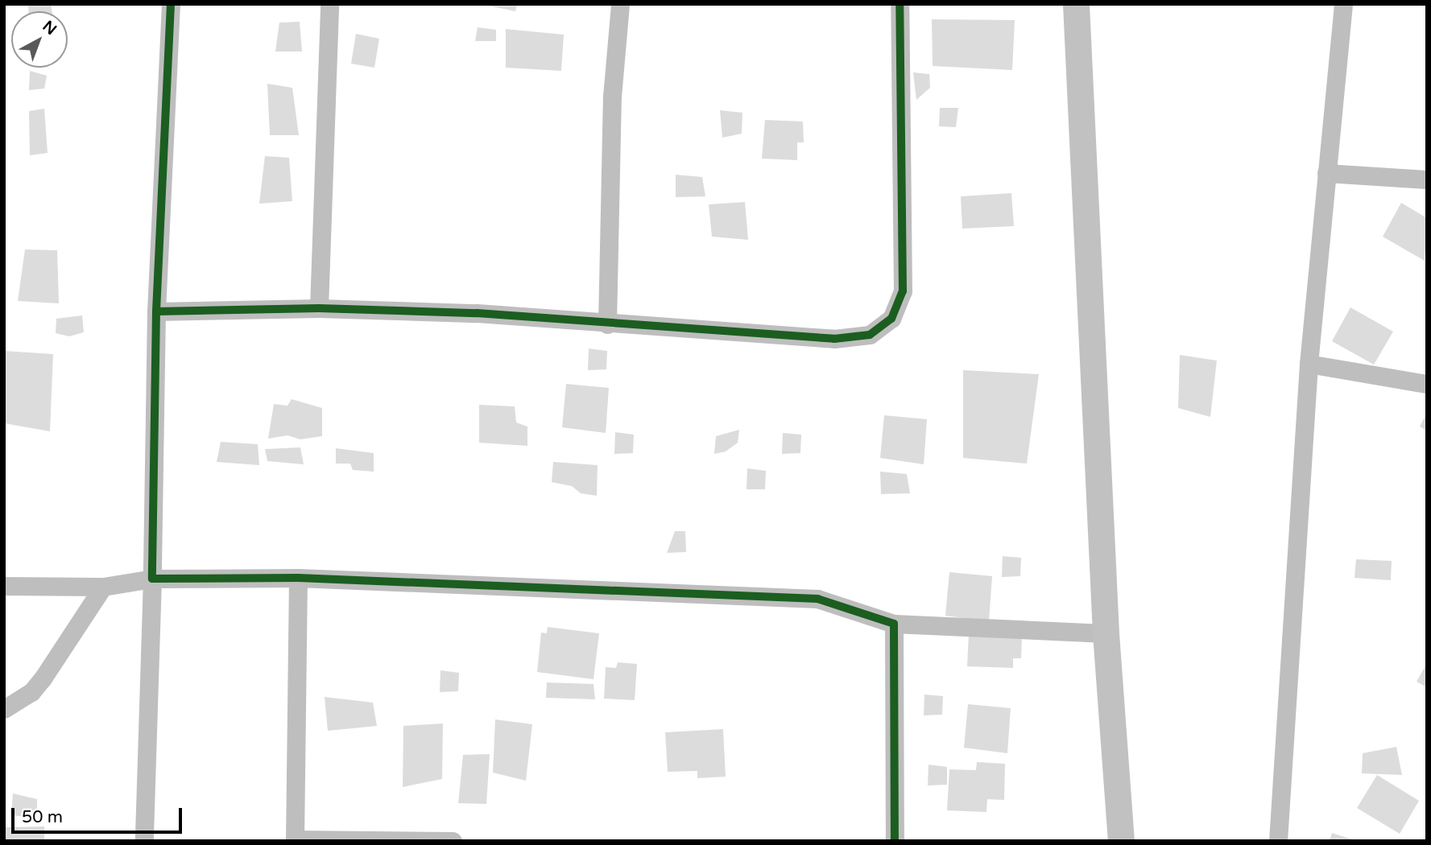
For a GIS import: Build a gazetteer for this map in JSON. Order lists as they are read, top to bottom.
{
  "scale_bar": "50 m",
  "north": "top right"
}
